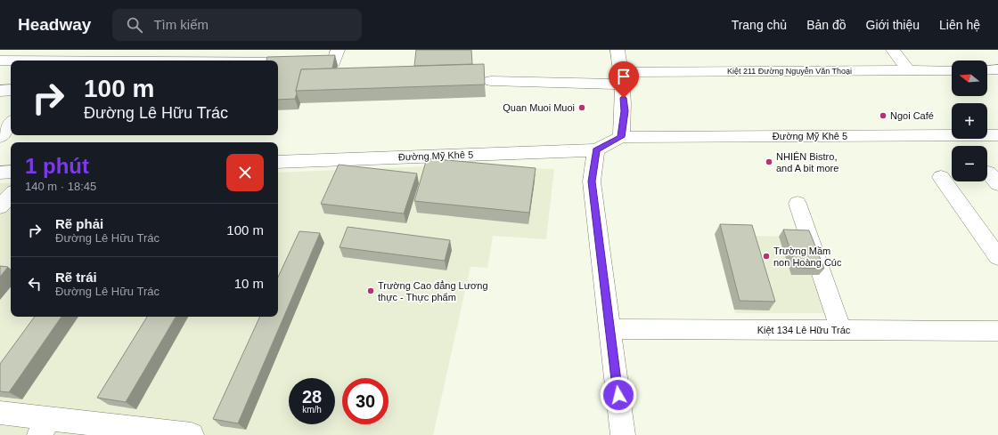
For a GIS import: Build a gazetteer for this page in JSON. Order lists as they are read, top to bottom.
{
  "streets": {
    "street": ["Kiệt 211 Đường Nguyễn Văn Thoại", "Đường Mỹ Khê 5", "Kiệt 134 Lê Hữu Trác"]
  },
  "places": [
    "Quan Muoi Muoi",
    "Ngoi Café",
    "NHIÊN Bistro, and A bit more",
    "Trường Mầm non Hoàng Cúc",
    "Trường Cao đẳng Lương thực - Thực phẩm"
  ],
  "north": "left",
  "page": {
    "header": "Headway",
    "search": "Tìm kiếm",
    "nav": [
      "Trang chủ",
      "Bản đồ",
      "Giới thiệu",
      "Liên hệ"
    ],
    "map_buttons": ["+", "−"],
    "turn": ["100 m", "Đường Lê Hữu Trác"],
    "heading": ["1 phút", "140 m · 18:45"],
    "list": [
      {
        "name": "Rẽ phải",
        "note": "Đường Lê Hữu Trác",
        "value": "100 m"
      },
      {
        "name": "Rẽ trái",
        "note": "Đường Lê Hữu Trác",
        "value": "10 m"
      }
    ],
    "speed": "28 km/h",
    "limit": "30"
  }
}
